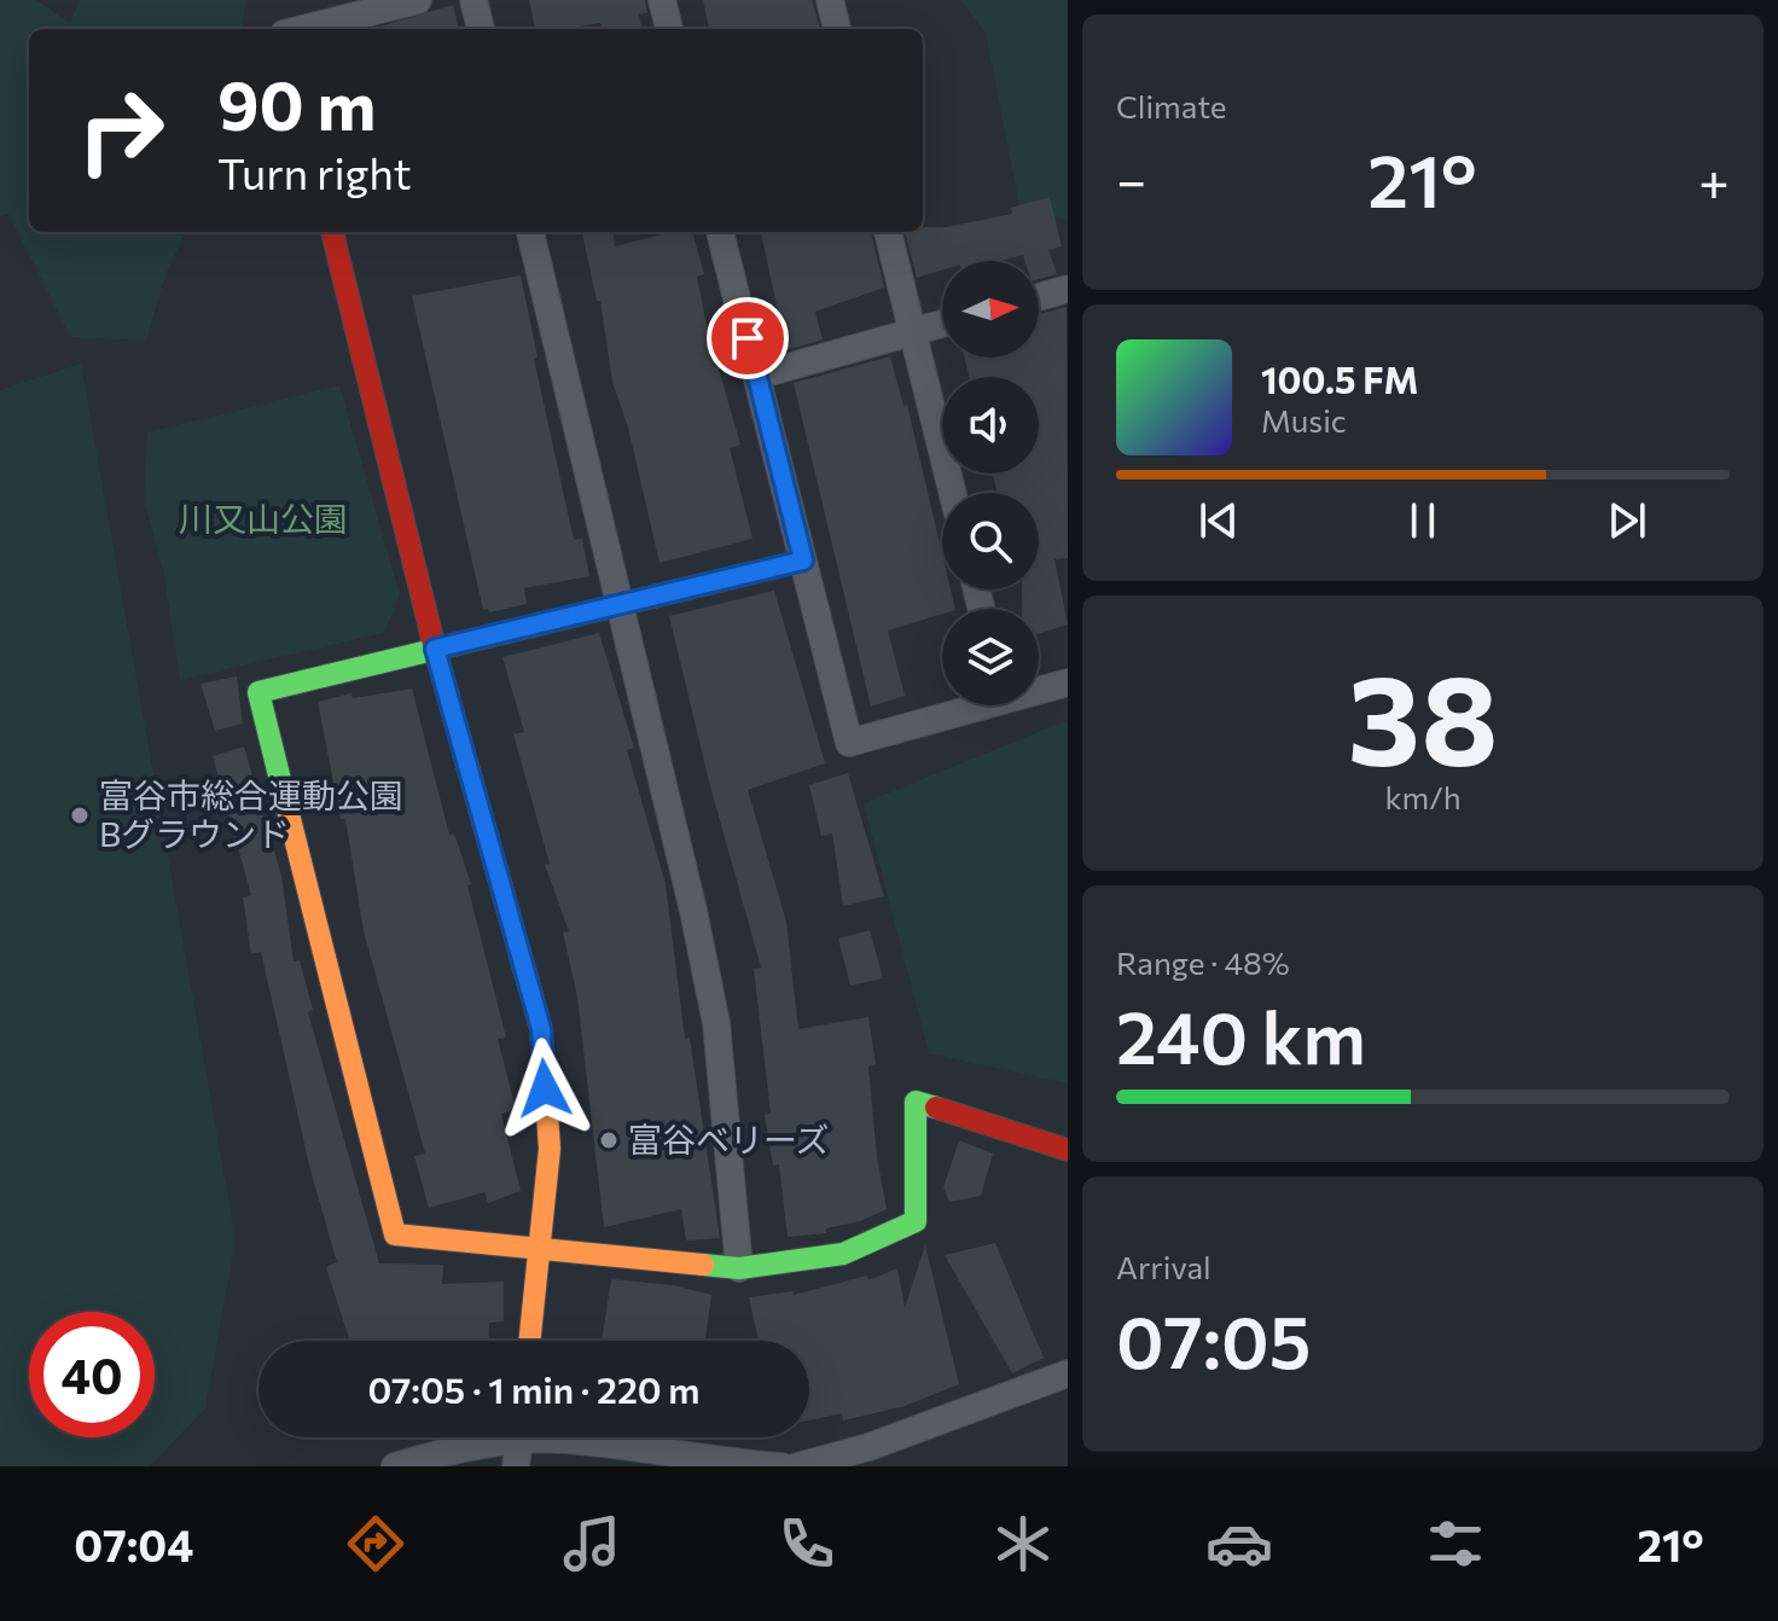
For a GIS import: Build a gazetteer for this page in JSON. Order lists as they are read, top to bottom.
{
  "parks": ["川又山公園"],
  "places": ["富谷市総合運動公園 Bグラウンド", "富谷ベリーズ"],
  "north": "right",
  "page": {
    "tile": [
      "Climate",
      ["38", "km/h"],
      ["Range · 48%", "240 km"],
      ["Arrival", "07:05"]
    ],
    "turn": ["90 m", "Turn right"],
    "heat": ["−", "21°", "+"],
    "song": ["100.5 FM", "Music"],
    "limit": "40",
    "trip": "07:05 · 1 min · 220 m",
    "tabs": ["07:04", "21°"]
  }
}
